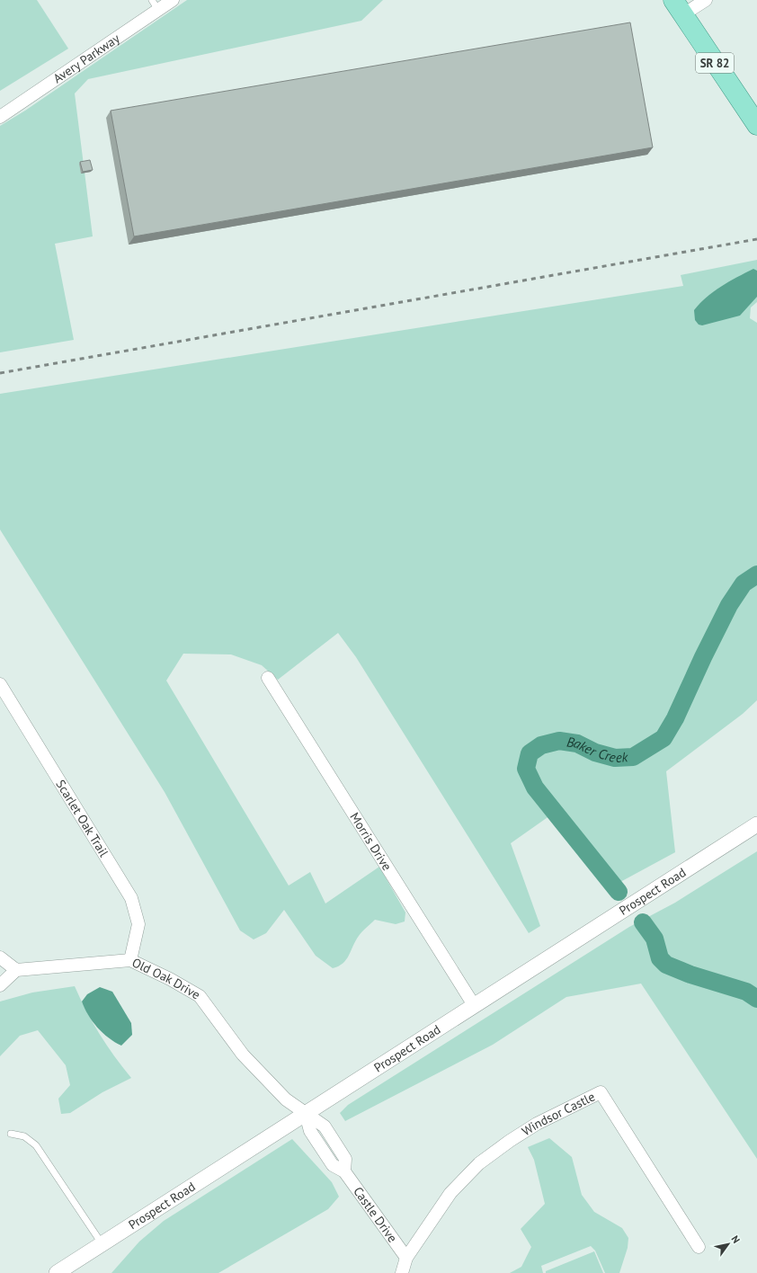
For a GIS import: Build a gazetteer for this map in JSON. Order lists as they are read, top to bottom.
{
  "streets": {
    "main road": ["SR 82"],
    "street": [
      "Avery Parkway",
      "Scarlet Oak Trail",
      "Morris Drive",
      "Prospect Road",
      "Old Oak Drive",
      "Windsor Castle",
      "Castle Drive"
    ]
  },
  "crossings": [
    ["Scarlet Oak Trail", "Old Oak Drive"],
    ["Morris Drive", "Prospect Road"],
    ["Prospect Road", "Old Oak Drive"],
    ["Prospect Road", "Castle Drive"],
    ["Old Oak Drive", "Castle Drive"],
    ["Windsor Castle", "Castle Drive"]
  ],
  "water": ["Baker Creek"],
  "north": "top right"
}
